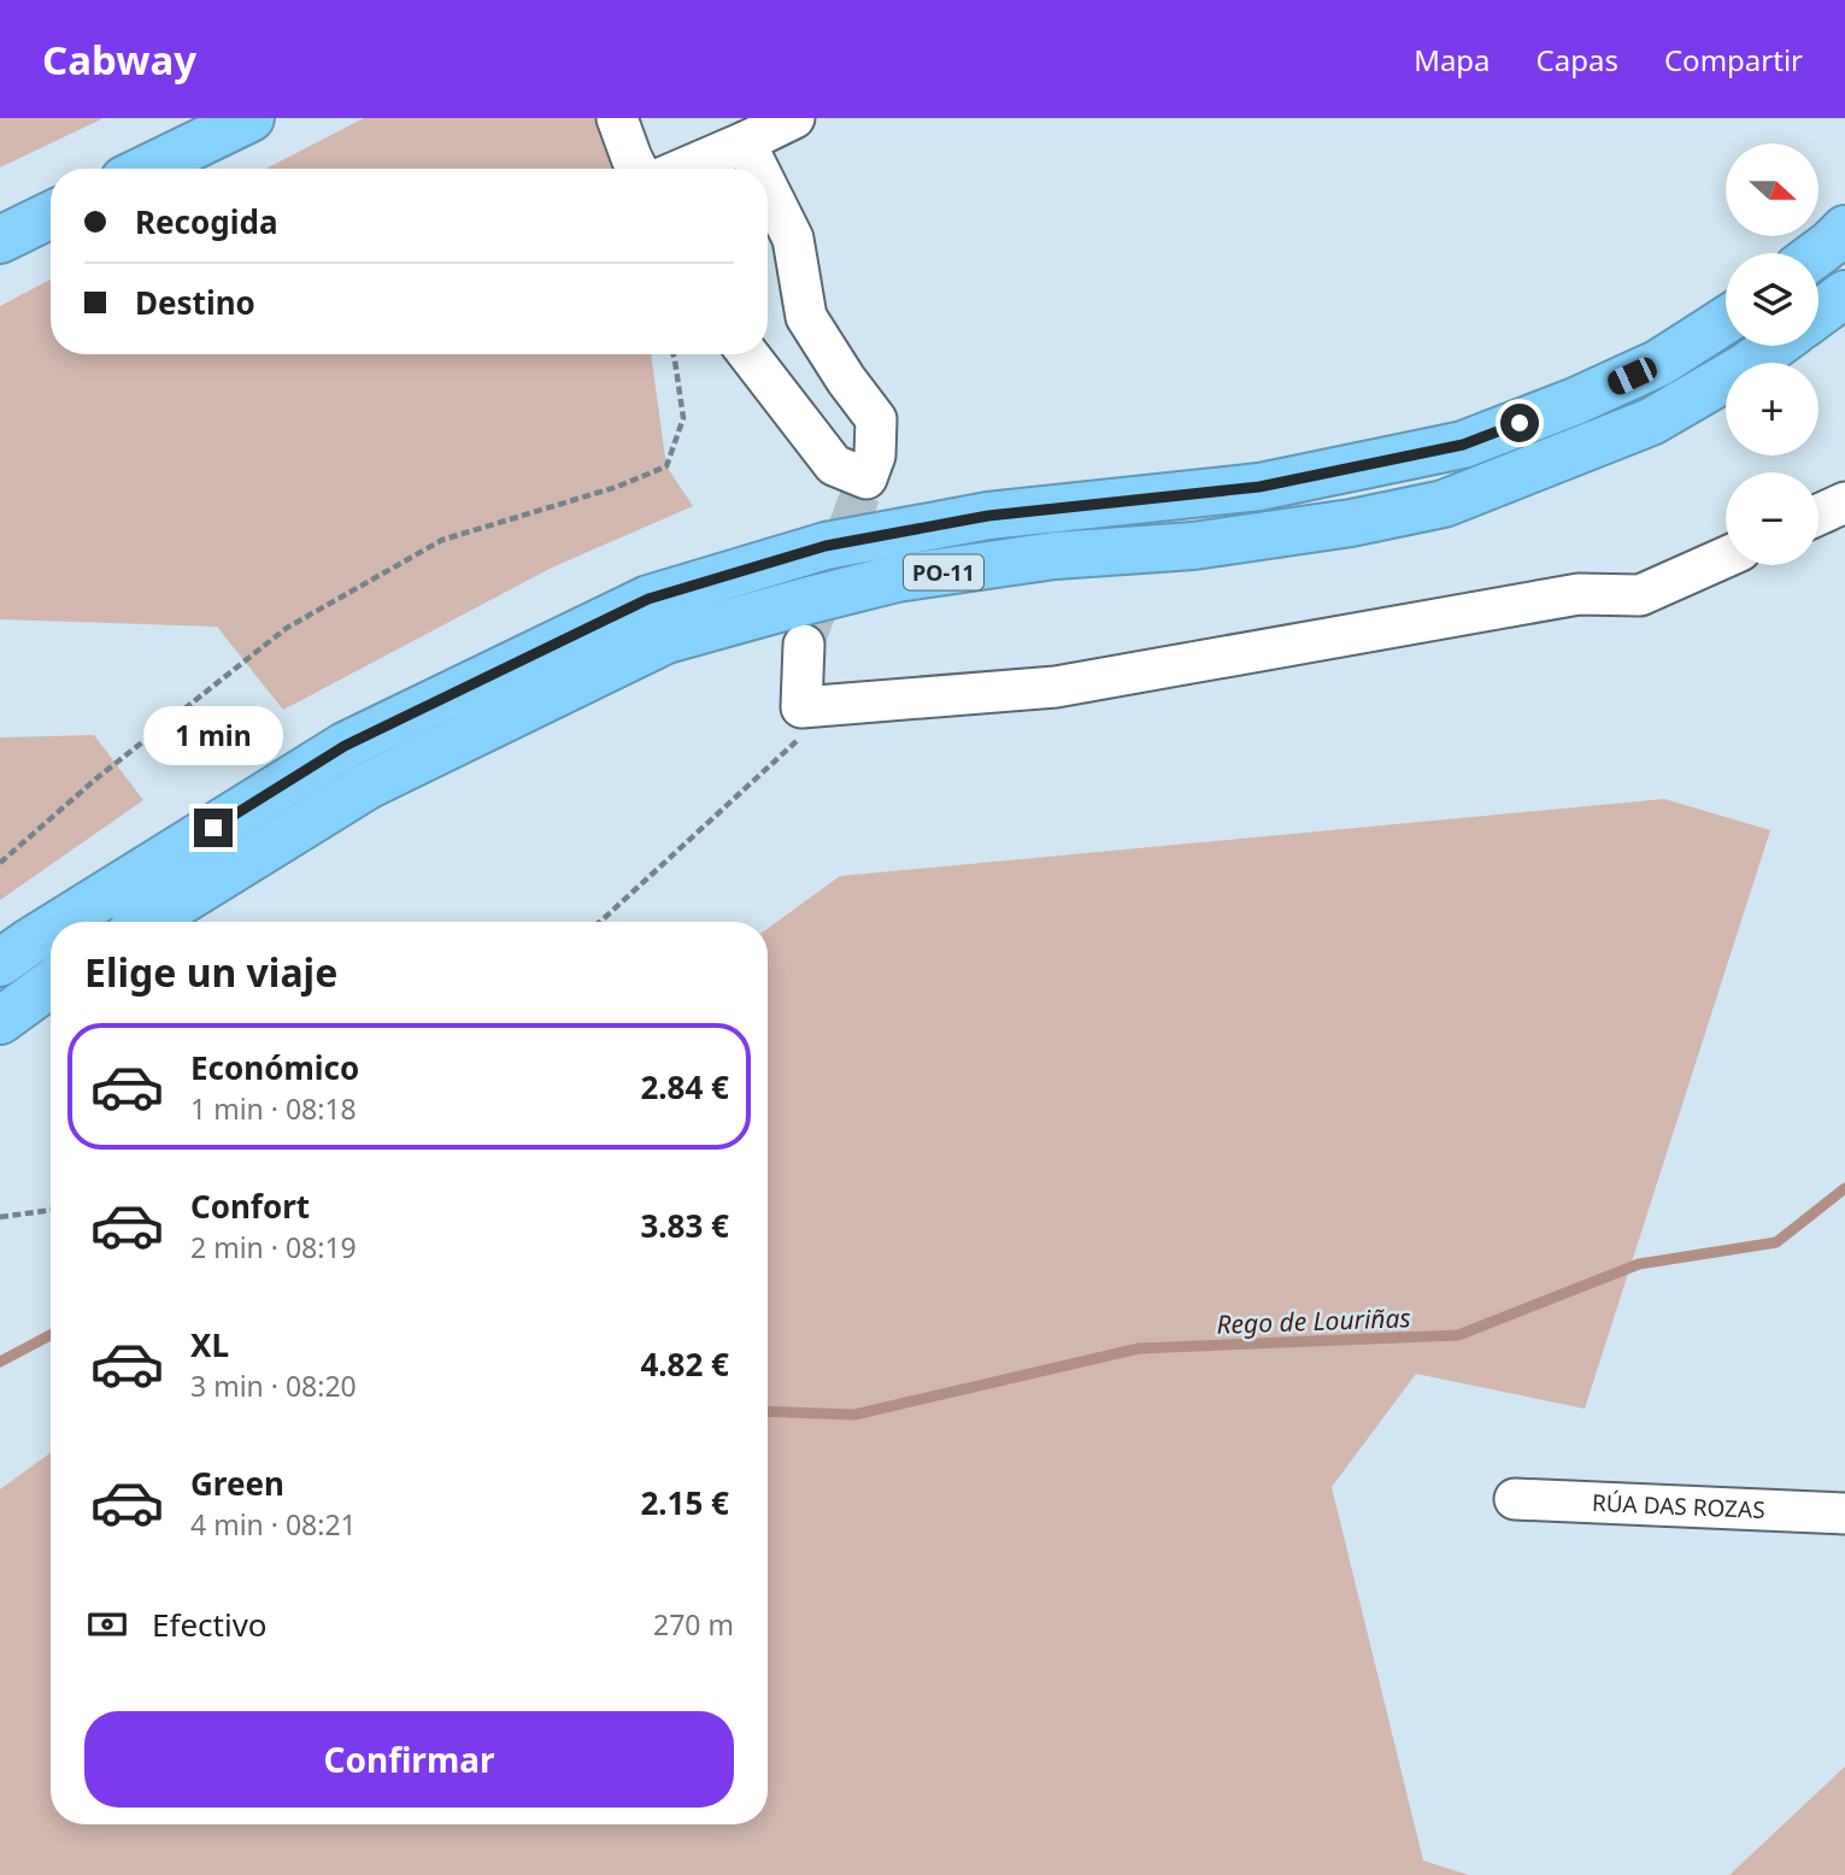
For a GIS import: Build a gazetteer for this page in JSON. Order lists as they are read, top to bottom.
{
  "streets": {
    "highway": ["PO-11"],
    "street": ["RÚA DAS ROZAS"]
  },
  "water": ["Rego de Louriñas"],
  "north": "right",
  "page": {
    "header": "Cabway",
    "nav": ["Mapa", "Capas", "Compartir"],
    "map_buttons": ["+", "−"],
    "banner": ["Recogida", "Destino"],
    "bubble": "1 min",
    "heading": "Elige un viaje",
    "list": [
      {
        "name": "Económico",
        "note": "1 min · 08:18",
        "value": "2.84 €"
      },
      {
        "name": "Confort",
        "note": "2 min · 08:19",
        "value": "3.83 €"
      },
      {
        "name": "XL",
        "note": "3 min · 08:20",
        "value": "4.82 €"
      },
      {
        "name": "Green",
        "note": "4 min · 08:21",
        "value": "2.15 €"
      }
    ],
    "pay": ["Efectivo", "270 m"],
    "buttons": "Confirmar"
  }
}
